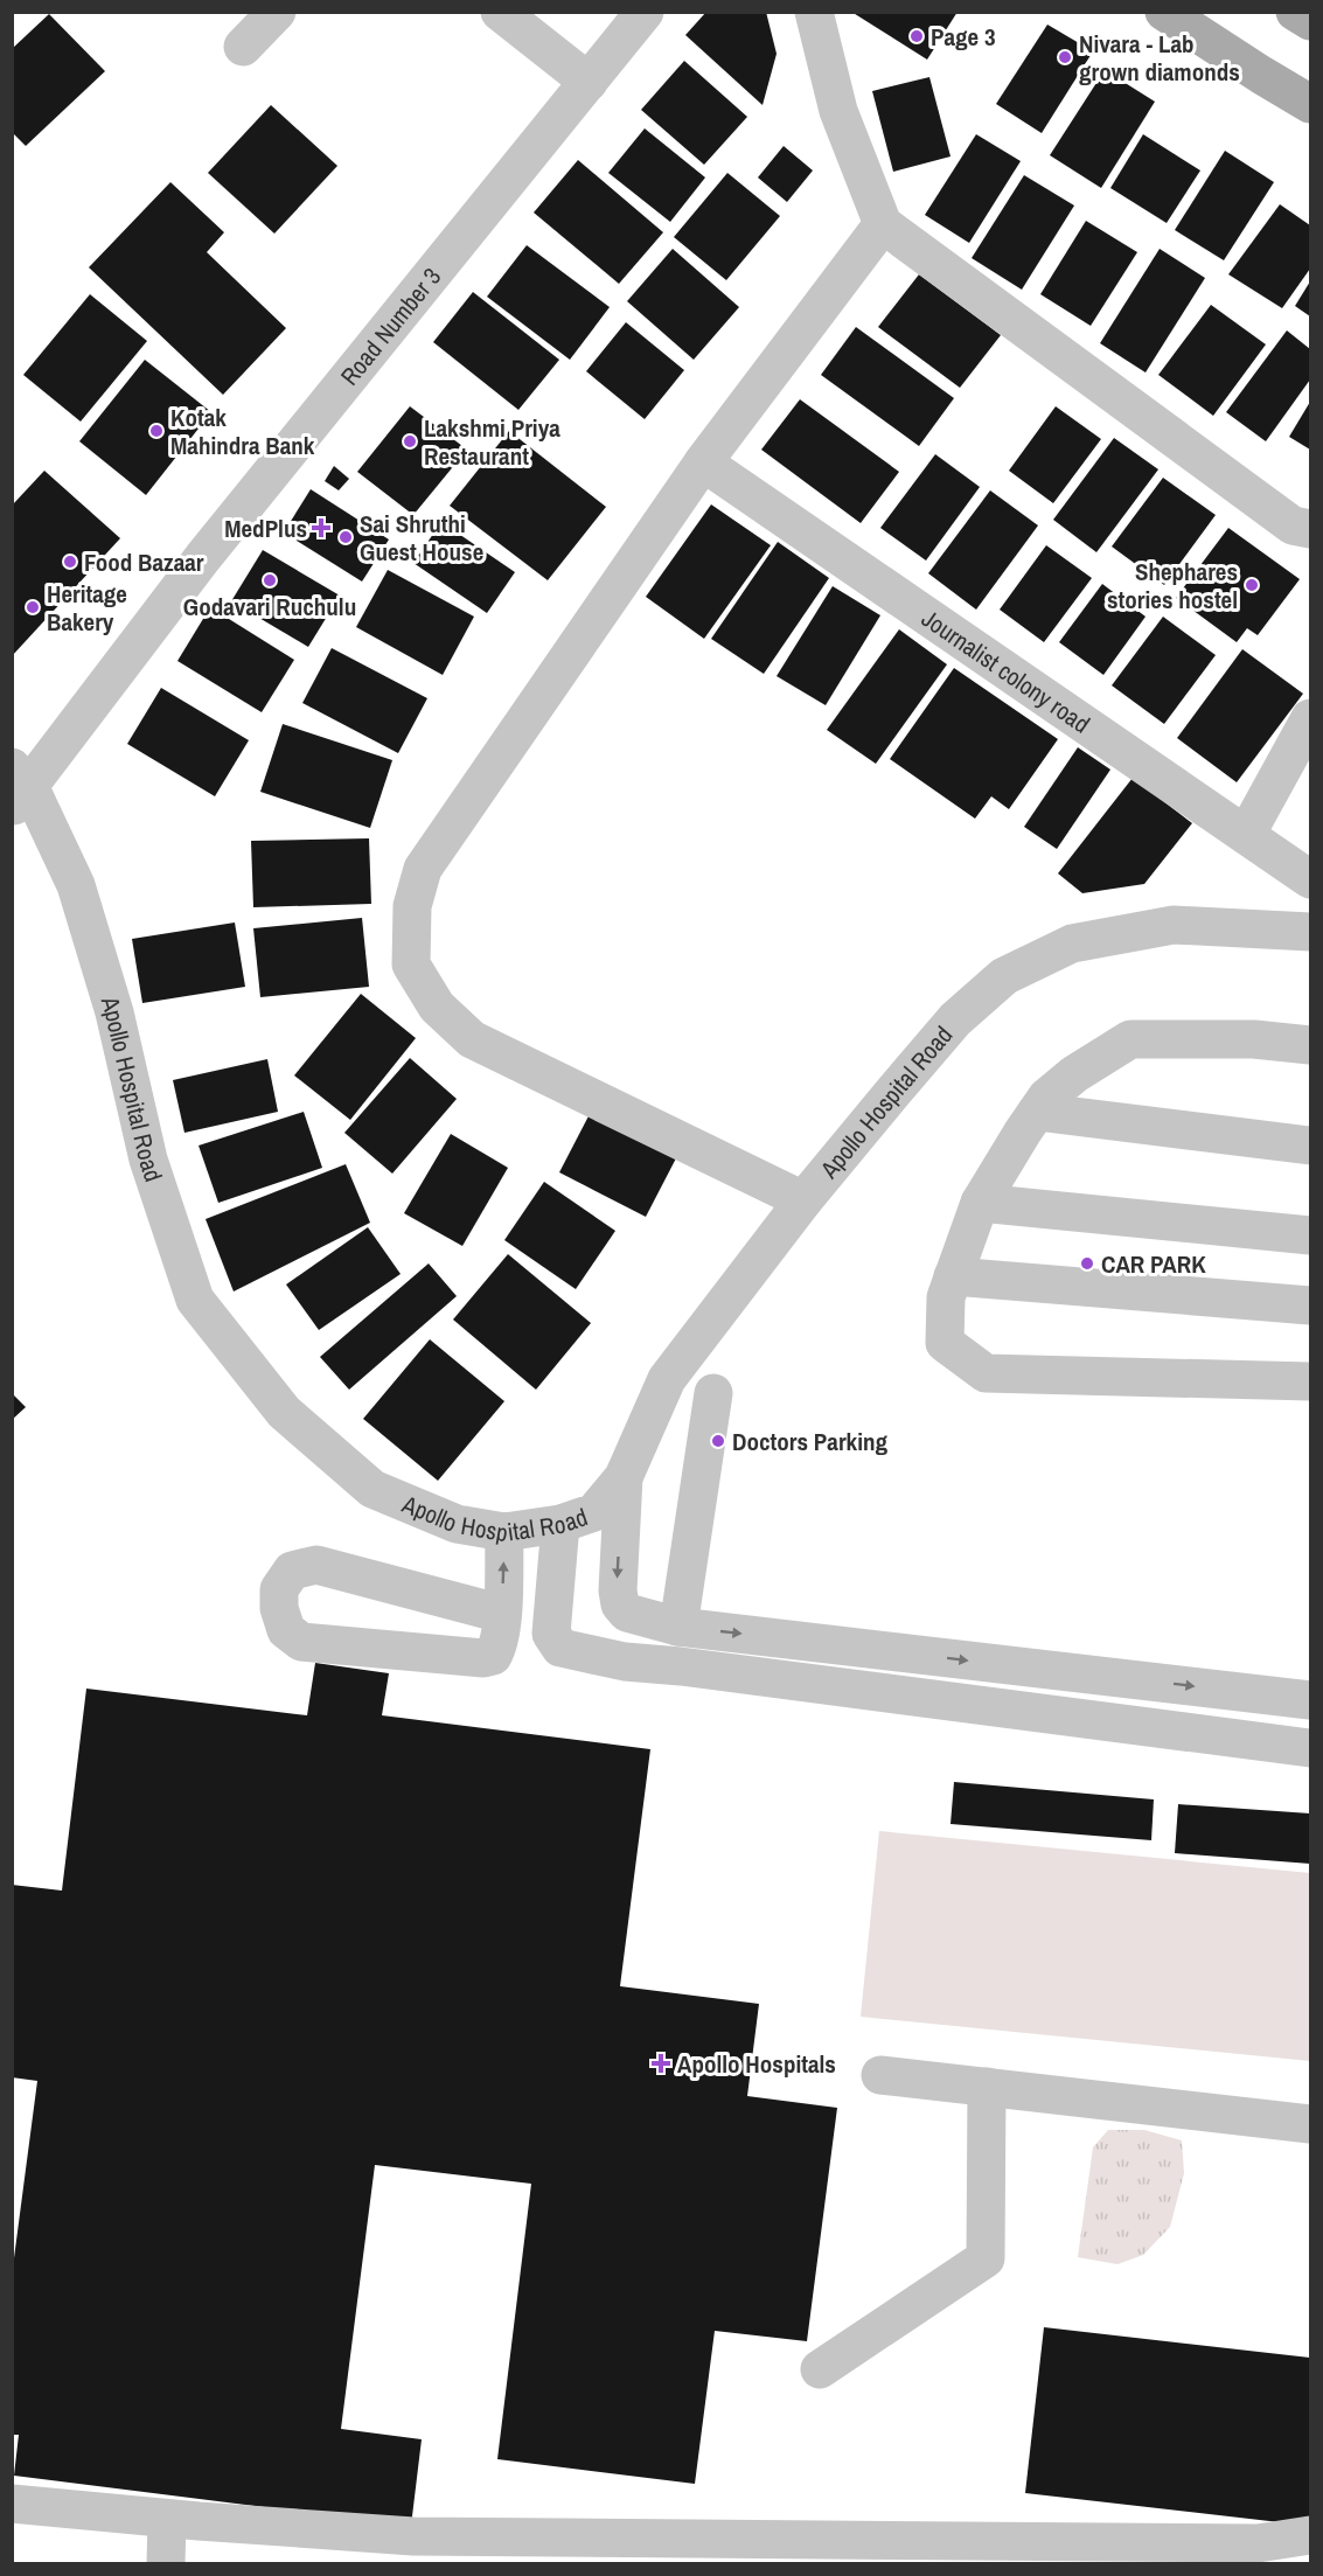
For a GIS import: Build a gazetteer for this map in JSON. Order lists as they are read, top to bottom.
{
  "streets": {
    "street": ["Road Number 3", "Journalist colony road", "Apollo Hospital Road"]
  },
  "crossings": [
    ["Road Number 3", "Apollo Hospital Road"]
  ],
  "places": {
    "other": [
      "Page 3",
      "Nivara - Lab grown diamonds",
      "Kotak Mahindra Bank",
      "Lakshmi Priya Restaurant",
      "Sai Shruthi Guest House",
      "Food Bazaar",
      "Godavari Ruchulu",
      "Shephares stories hostel",
      "Heritage Bakery",
      "CAR PARK",
      "Doctors Parking"
    ],
    "health": ["MedPlus", "Apollo Hospitals"]
  }
}
